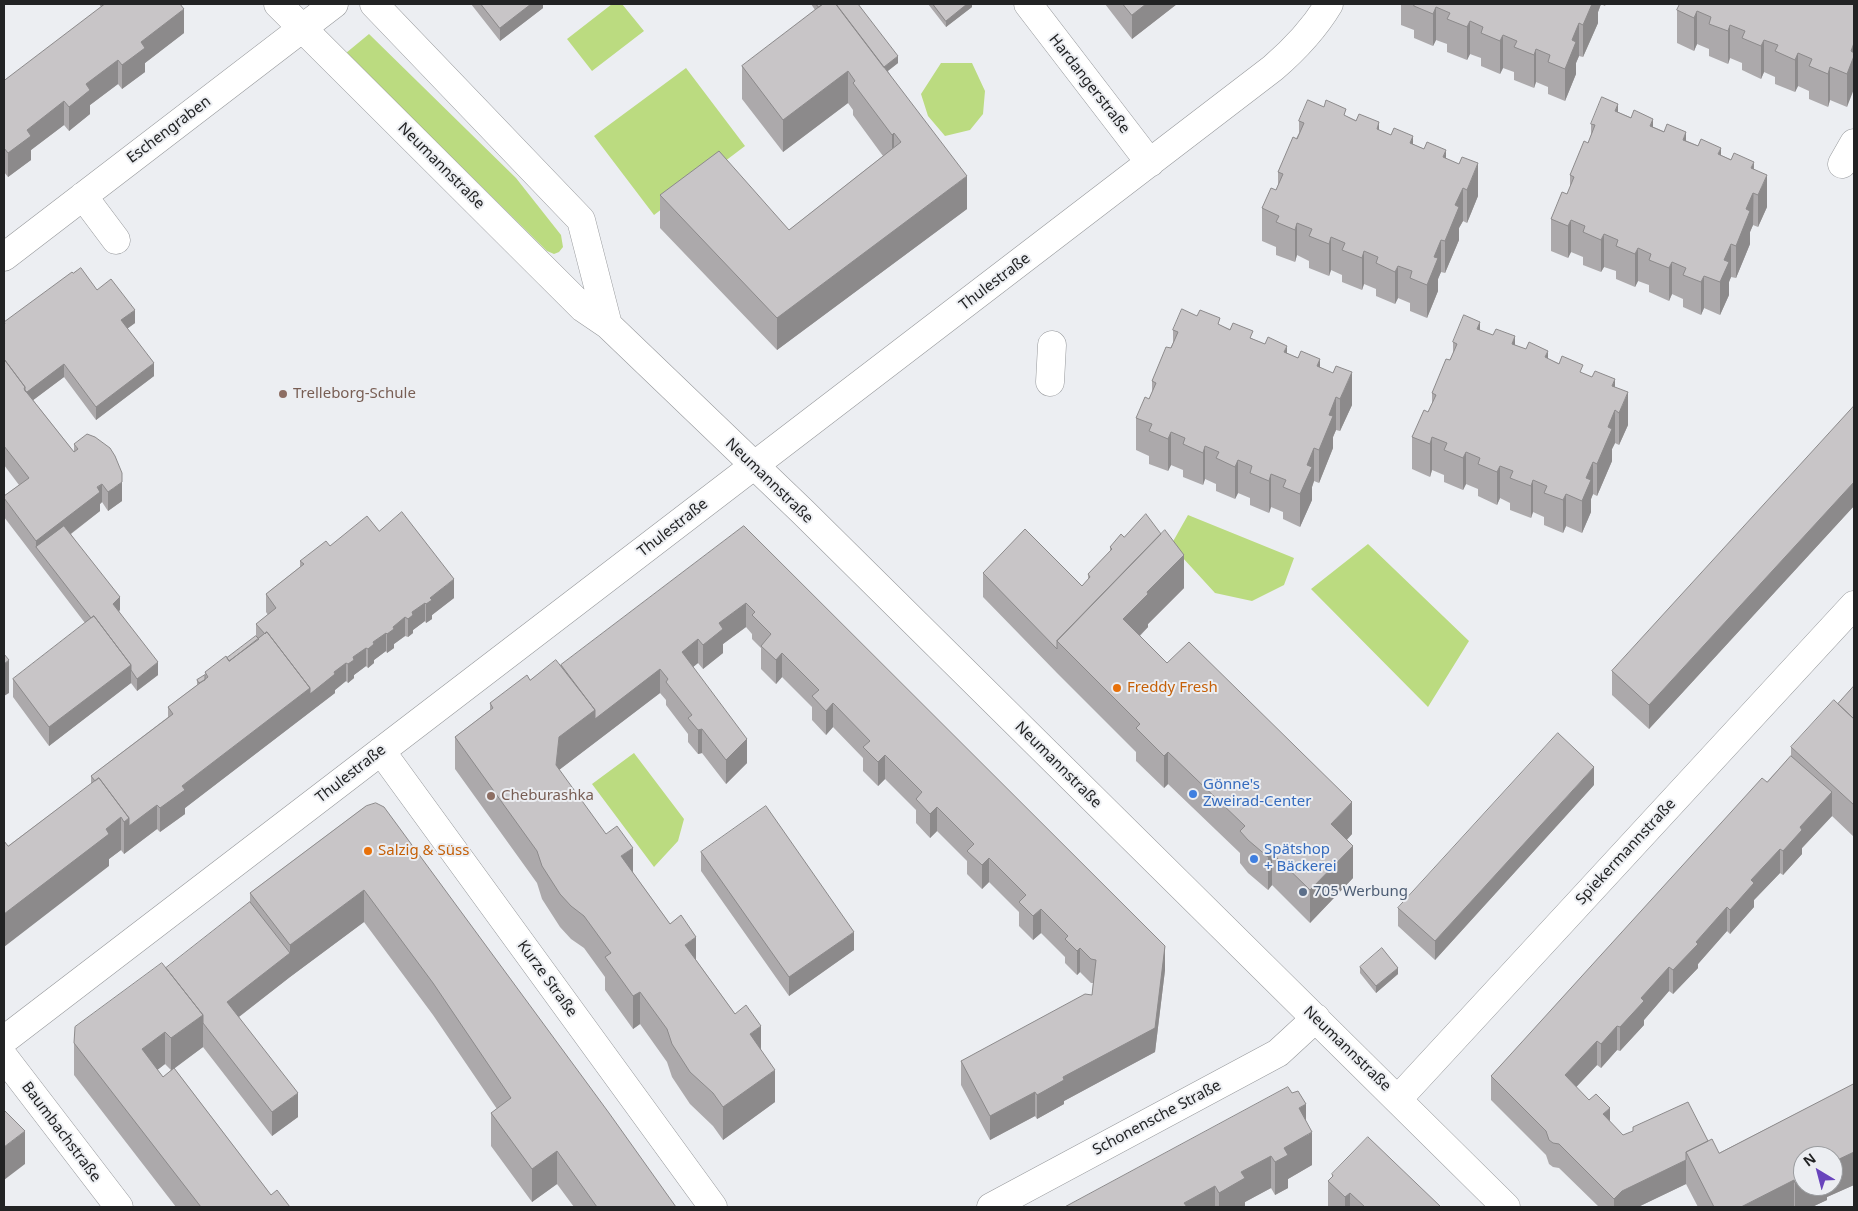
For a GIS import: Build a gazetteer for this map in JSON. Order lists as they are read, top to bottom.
{
  "streets": {
    "street": [
      "Hardangerstraße",
      "Eschengraben",
      "Neumannstraße",
      "Thulestraße",
      "Spiekermannstraße",
      "Kurze Straße",
      "Schonensche Straße",
      "Baumbachstraße"
    ]
  },
  "crossings": [
    ["Hardangerstraße", "Thulestraße"],
    ["Eschengraben", "Neumannstraße"],
    ["Neumannstraße", "Thulestraße"],
    ["Neumannstraße", "Spiekermannstraße"],
    ["Neumannstraße", "Schonensche Straße"],
    ["Thulestraße", "Kurze Straße"]
  ],
  "places": [
    "Trelleborg-Schule",
    "Freddy Fresh",
    "Gönne's Zweirad-Center",
    "Cheburashka",
    "Salzig & Süss",
    "Spätshop + Bäckerei",
    "705 Werbung"
  ],
  "north": "top left"
}
